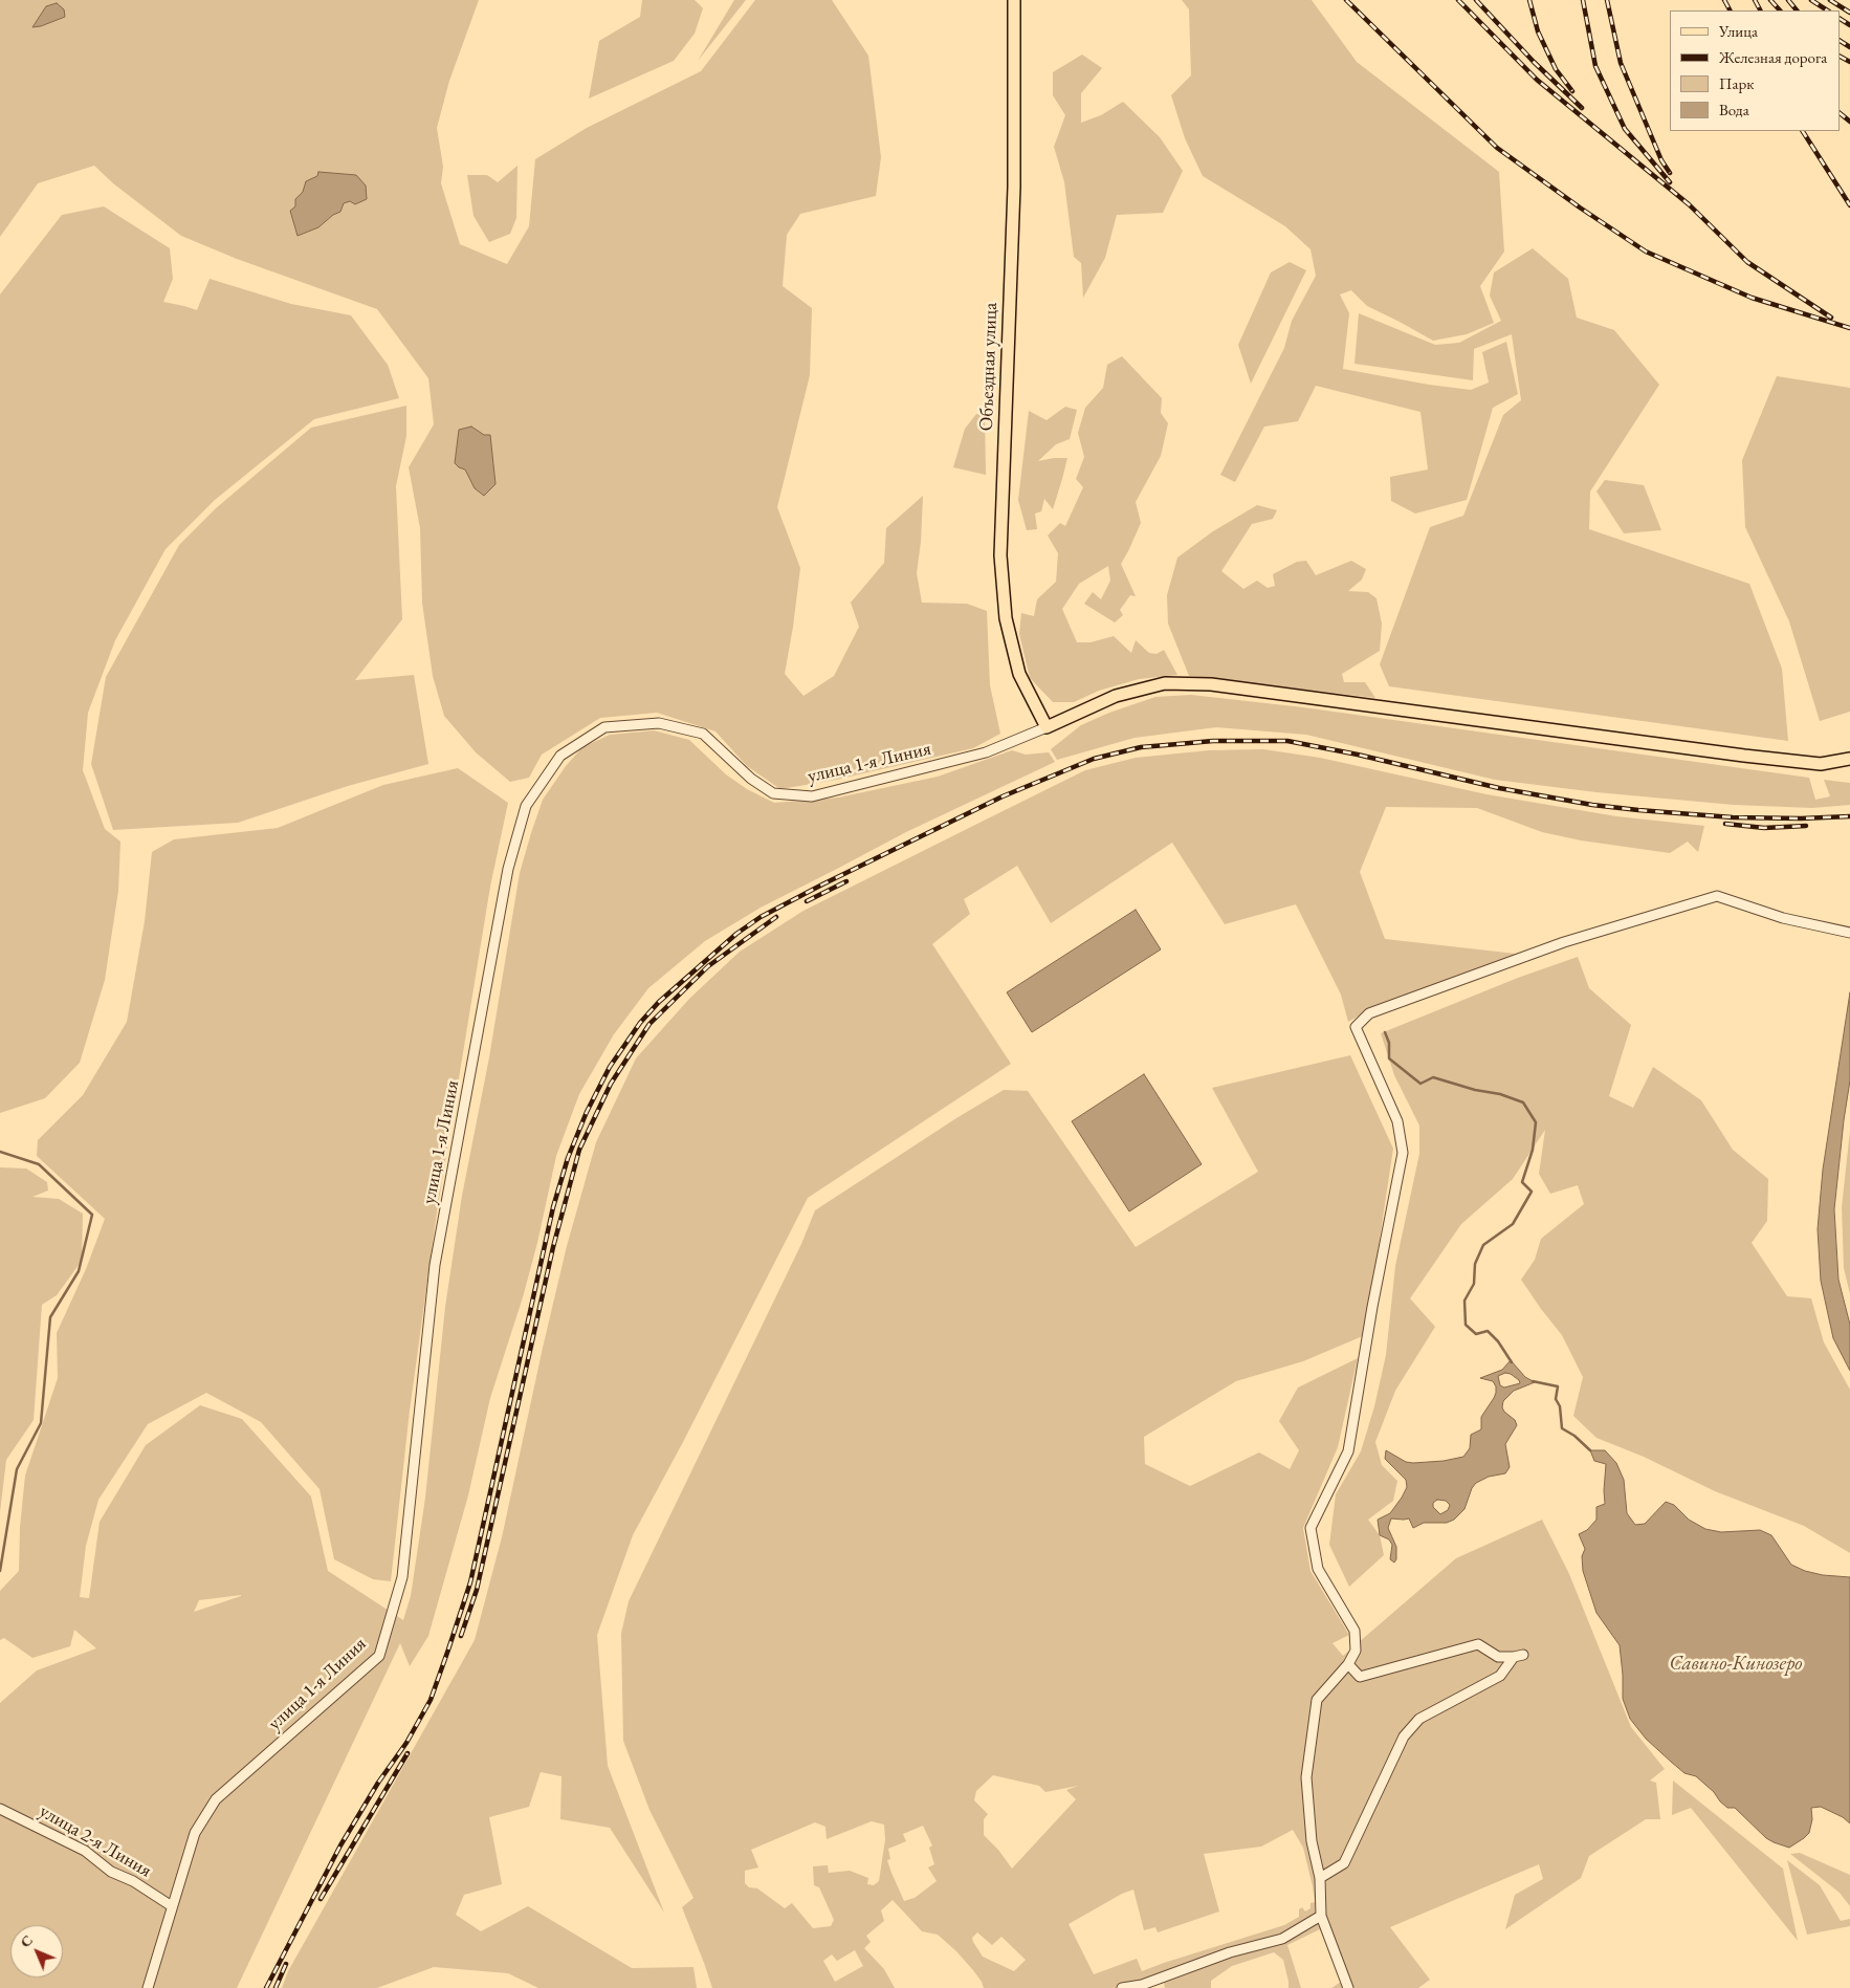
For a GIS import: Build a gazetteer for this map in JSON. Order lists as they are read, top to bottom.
{
  "streets": {
    "main road": ["Объездная улица"],
    "street": ["улица 1-я Линия", "улица 2-я Линия"]
  },
  "crossings": [
    ["Объездная улица", "улица 1-я Линия"],
    ["улица 1-я Линия", "улица 2-я Линия"]
  ],
  "water": ["Савино-Кинозеро"],
  "legend": [
    "Улица",
    "Железная дорога",
    "Парк",
    "Вода"
  ],
  "north": "top left"
}
